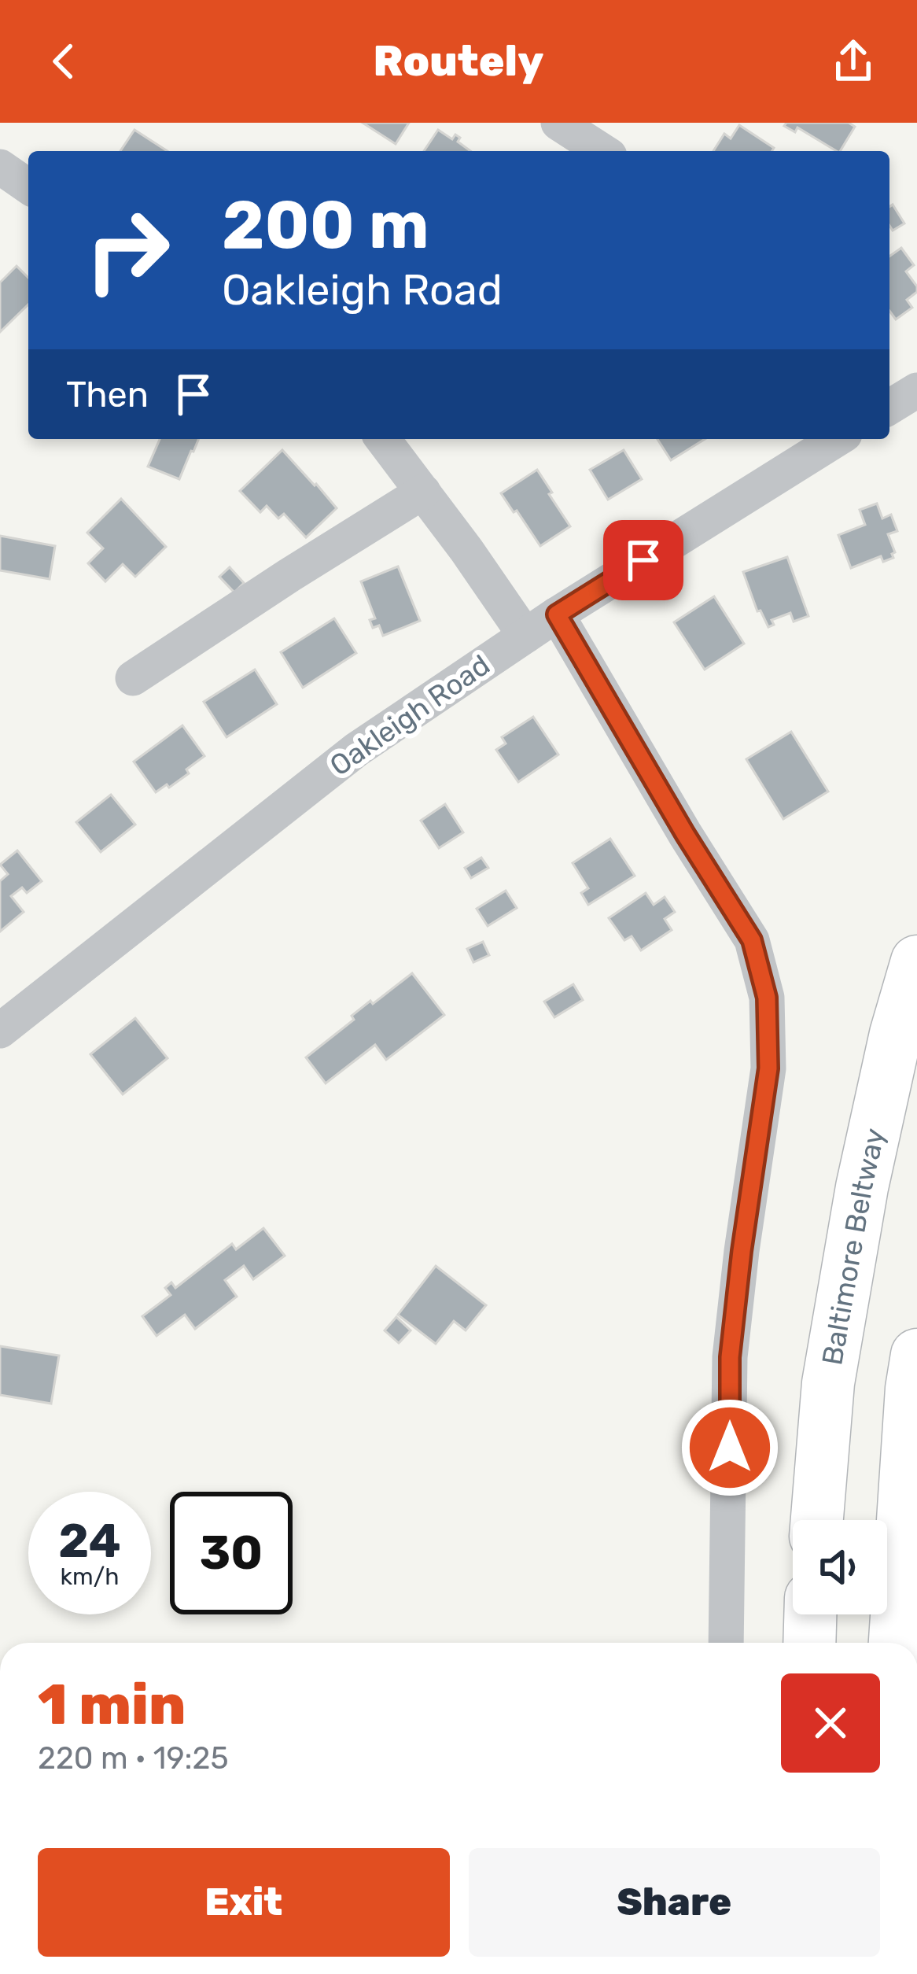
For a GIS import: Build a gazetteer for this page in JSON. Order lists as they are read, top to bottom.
{
  "streets": {
    "highway": ["Baltimore Beltway"],
    "street": ["Oakleigh Road"]
  },
  "page": {
    "header": "Routely",
    "turn": ["200 m", "Oakleigh Road"],
    "then": "Then",
    "speed": "24 km/h",
    "limit": "30",
    "heading": ["1 min", "220 m · 19:25"],
    "buttons": ["Exit", "Share"]
  }
}
